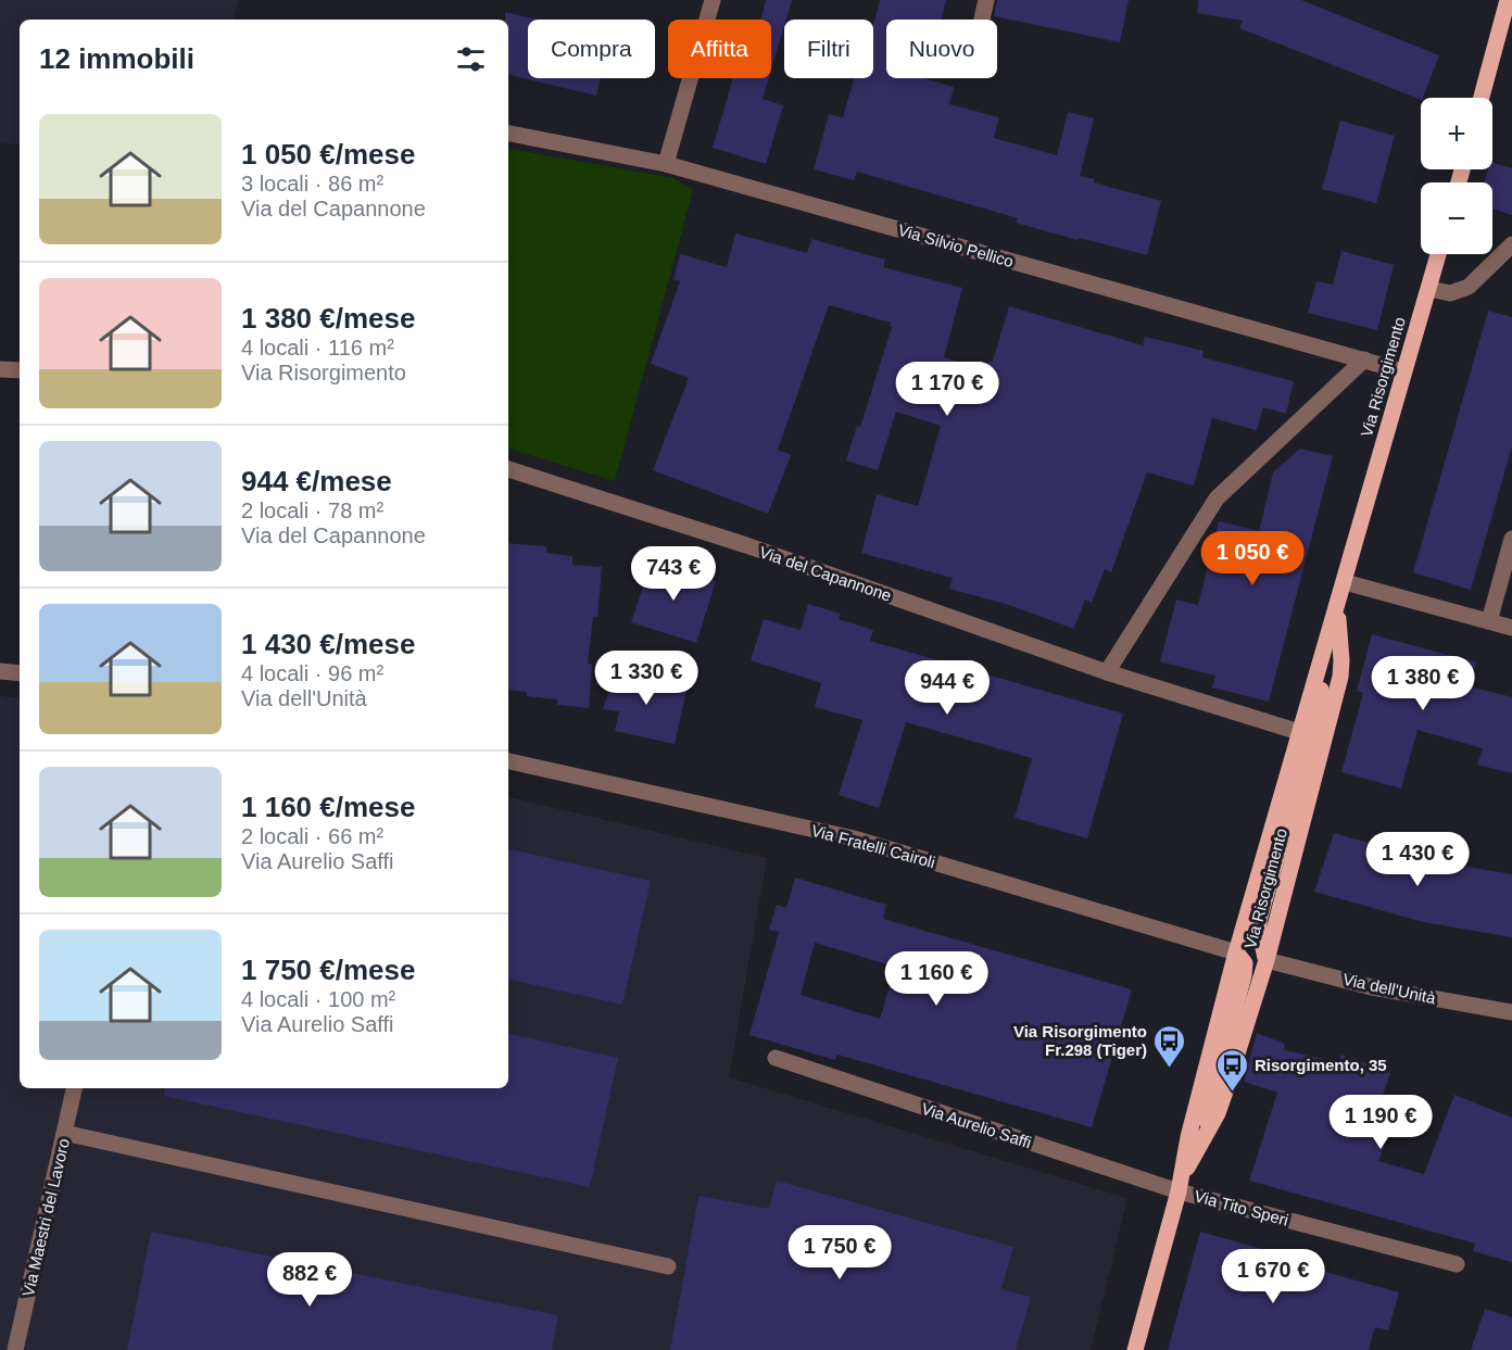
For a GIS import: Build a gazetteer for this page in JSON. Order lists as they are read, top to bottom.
{
  "streets": {
    "main road": ["Via Risorgimento"],
    "street": [
      "Via Silvio Pellico",
      "Via del Capannone",
      "Via Fratelli Cairoli",
      "Via dell'Unità",
      "Via Aurelio Saffi",
      "Via Tito Speri",
      "Via Maestri del Lavoro"
    ]
  },
  "crossings": [
    ["Via Silvio Pellico", "Via Risorgimento"],
    ["Via Risorgimento", "Via del Capannone"],
    ["Via Risorgimento", "Via Fratelli Cairoli"],
    ["Via Risorgimento", "Via dell'Unità"],
    ["Via Risorgimento", "Via Aurelio Saffi"],
    ["Via Risorgimento", "Via Tito Speri"],
    ["Via Aurelio Saffi", "Via Tito Speri"]
  ],
  "places": {
    "bus stop": ["Via Risorgimento Fr.298 (Tiger)", "Risorgimento, 35"]
  },
  "page": {
    "chip": [
      "Compra",
      "Affitta",
      "Filtri",
      "Nuovo"
    ],
    "heading": "12 immobili",
    "map_buttons": ["+", "−"],
    "list": [
      {
        "name": "1 050 €/mese",
        "note": "3 locali · 86 m² · Via del Capannone"
      },
      {
        "name": "1 380 €/mese",
        "note": "4 locali · 116 m² · Via Risorgimento"
      },
      {
        "name": "944 €/mese",
        "note": "2 locali · 78 m² · Via del Capannone"
      },
      {
        "name": "1 430 €/mese",
        "note": "4 locali · 96 m² · Via dell'Unità"
      },
      {
        "name": "1 160 €/mese",
        "note": "2 locali · 66 m² · Via Aurelio Saffi"
      },
      {
        "name": "1 750 €/mese",
        "note": "4 locali · 100 m² · Via Aurelio Saffi"
      }
    ],
    "price": [
      "1 170 €",
      "1 050 €",
      "743 €",
      "1 330 €",
      "1 380 €",
      "944 €",
      "1 430 €",
      "1 160 €",
      "1 190 €",
      "1 750 €",
      "1 670 €",
      "882 €"
    ]
  }
}
